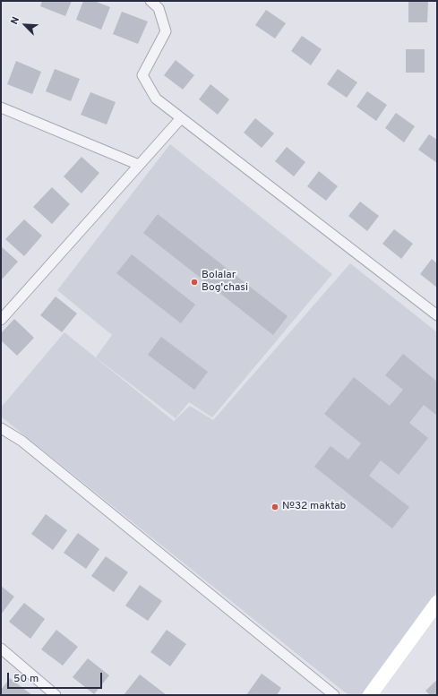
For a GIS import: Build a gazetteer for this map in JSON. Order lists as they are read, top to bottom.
{
  "places": ["Bolalar Bog'chasi", "№32 maktab"],
  "scale_bar": "50 m",
  "north": "top left"
}
